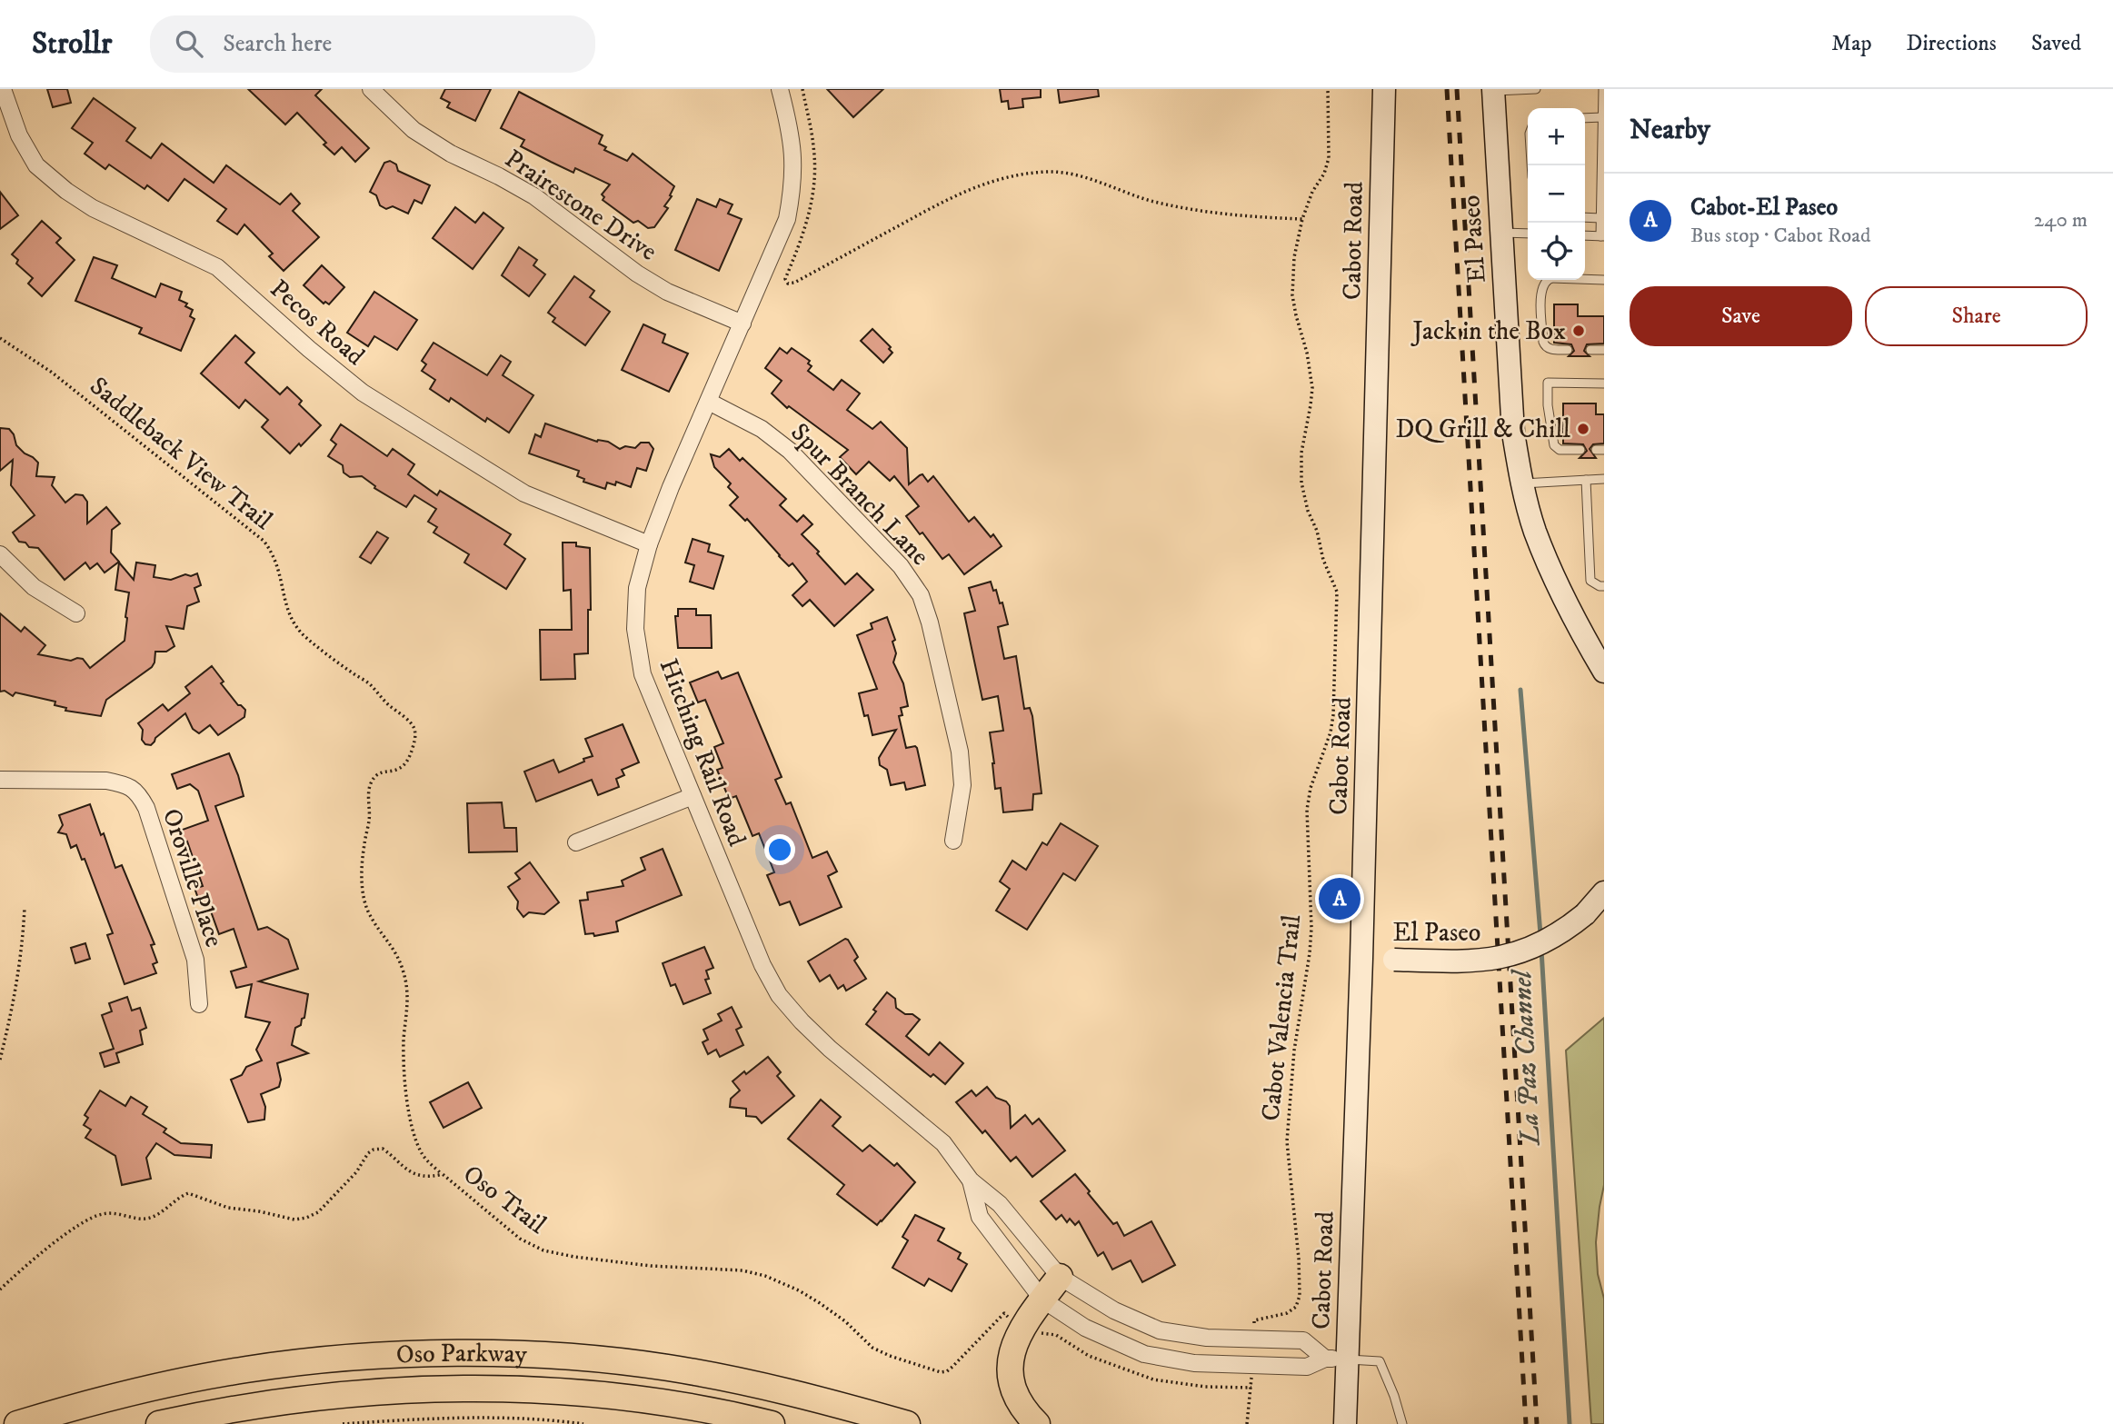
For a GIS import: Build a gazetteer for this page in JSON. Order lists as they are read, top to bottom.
{
  "streets": {
    "main road": ["El Paseo", "Cabot Road", "Oso Parkway"],
    "street": [
      "Prairestone Drive",
      "Pecos Road",
      "Spur Branch Lane",
      "Hitching Rail Road",
      "Oroville Place"
    ],
    "path": ["Saddleback View Trail", "Cabot Valencia Trail", "Oso Trail"]
  },
  "crossings": [
    ["Prairestone Drive", "Hitching Rail Road"],
    ["El Paseo", "Cabot Road"],
    ["Cabot Road", "Hitching Rail Road"],
    ["Pecos Road", "Hitching Rail Road"],
    ["Saddleback View Trail", "Oso Trail"],
    ["Spur Branch Lane", "Hitching Rail Road"]
  ],
  "water": ["La Paz Channel"],
  "places": ["Jack in the Box", "DQ Grill & Chill"],
  "page": {
    "header": "Strollr",
    "search": "Search here",
    "nav": ["Map", "Directions", "Saved"],
    "heading": "Nearby",
    "map_buttons": ["+", "−"],
    "list": [
      {
        "mark": "A",
        "name": "Cabot-El Paseo",
        "note": "Bus stop · Cabot Road",
        "value": "240 m"
      }
    ],
    "buttons": ["Save", "Share"],
    "pins": "A"
  }
}
